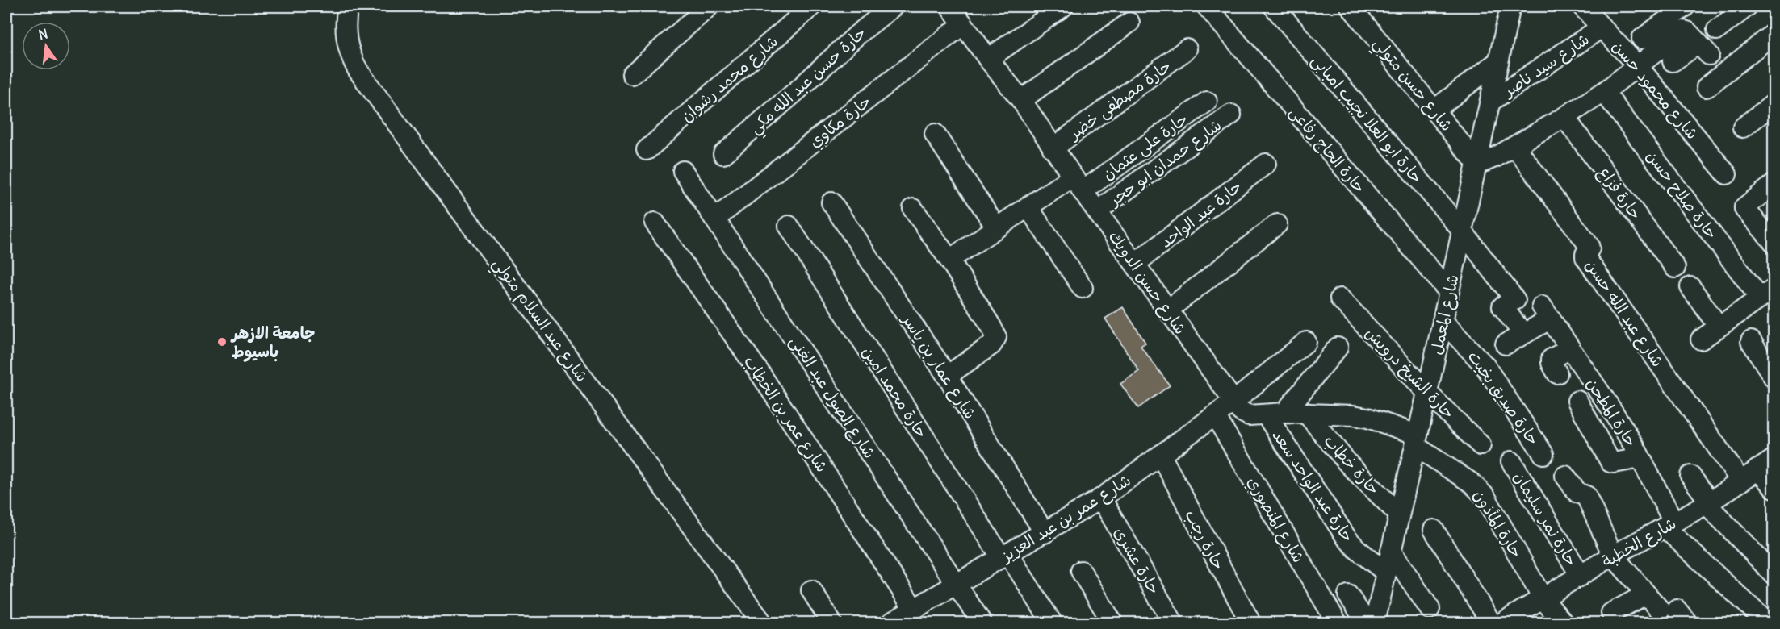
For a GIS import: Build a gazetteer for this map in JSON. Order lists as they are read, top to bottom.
{
  "streets": {
    "street": [
      "شارع سيد ناصر",
      "شارع محمد رشوان",
      "حارة حسن عبد الله مكي",
      "شارع حسن متولي",
      "شارع محمود حسن",
      "حارة مصطفى خضر",
      "حارة ابو العلا نجيب امبابى",
      "حارة مكاوي",
      "حارة على عثمان",
      "حارة الحاج رفاعى",
      "شارع حمدان ابو حجر",
      "حارة فزاع",
      "حارة صلاح حسن",
      "حارة عبد الواحد",
      "شارع حسن الدويك",
      "شارع عبد الله حسن",
      "شارع المعمل",
      "شارع عبد السلام متولي",
      "شارع عمار بن ياسر",
      "حارة الشيخ درويش",
      "حارة محمد امين",
      "شارع الصول عبد الغنى",
      "حارة صديق بخيت",
      "حارة المطحن",
      "شارع عمر بن الخطاب",
      "حارة خطاب",
      "حارة عبد الواحد سعد",
      "شارع عمر بن عبد العزيز",
      "حارة نمر سليمان",
      "شارع المنصوري",
      "حارة المأذون",
      "حارة رجب",
      "شارع الخطبة",
      "حارة عشرى"
    ]
  },
  "crossings": [
    ["شارع سيد ناصر", "شارع محمود حسن"],
    ["شارع سيد ناصر", "شارع المعمل"],
    ["شارع حسن متولي", "شارع المعمل"],
    ["حارة مصطفى خضر", "شارع حسن الدويك"],
    ["حارة ابو العلا نجيب امبابى", "شارع المعمل"],
    ["حارة ابو العلا نجيب امبابى", "حارة المطحن"],
    ["حارة مكاوي", "شارع حسن الدويك"],
    ["حارة مكاوي", "شارع الصول عبد الغنى"],
    ["حارة على عثمان", "شارع حسن الدويك"],
    ["حارة الحاج رفاعى", "شارع المعمل"],
    ["شارع حمدان ابو حجر", "شارع حسن الدويك"],
    ["حارة عبد الواحد", "شارع حسن الدويك"],
    ["شارع حسن الدويك", "شارع المعمل"],
    ["شارع حسن الدويك", "حارة خطاب"],
    ["شارع حسن الدويك", "حارة عبد الواحد سعد"],
    ["شارع حسن الدويك", "شارع عمر بن عبد العزيز"],
    ["شارع حسن الدويك", "حارة المأذون"],
    ["شارع عبد الله حسن", "شارع الخطبة"],
    ["شارع المعمل", "حارة الشيخ درويش"],
    ["شارع المعمل", "حارة صديق بخيت"],
    ["شارع المعمل", "حارة خطاب"],
    ["شارع المعمل", "حارة عبد الواحد سعد"],
    ["شارع المعمل", "حارة المأذون"],
    ["شارع عمار بن ياسر", "شارع عمر بن عبد العزيز"],
    ["حارة محمد امين", "شارع عمر بن عبد العزيز"],
    ["شارع الصول عبد الغنى", "شارع عمر بن عبد العزيز"],
    ["حارة المطحن", "شارع الخطبة"],
    ["شارع عمر بن الخطاب", "شارع عمر بن عبد العزيز"],
    ["شارع عمر بن عبد العزيز", "شارع المنصوري"],
    ["شارع عمر بن عبد العزيز", "حارة رجب"],
    ["شارع عمر بن عبد العزيز", "حارة عشرى"],
    ["حارة نمر سليمان", "شارع الخطبة"],
    ["حارة المأذون", "شارع الخطبة"]
  ],
  "places": ["جامعة الازهر باسيوط"],
  "north": "top"
}
